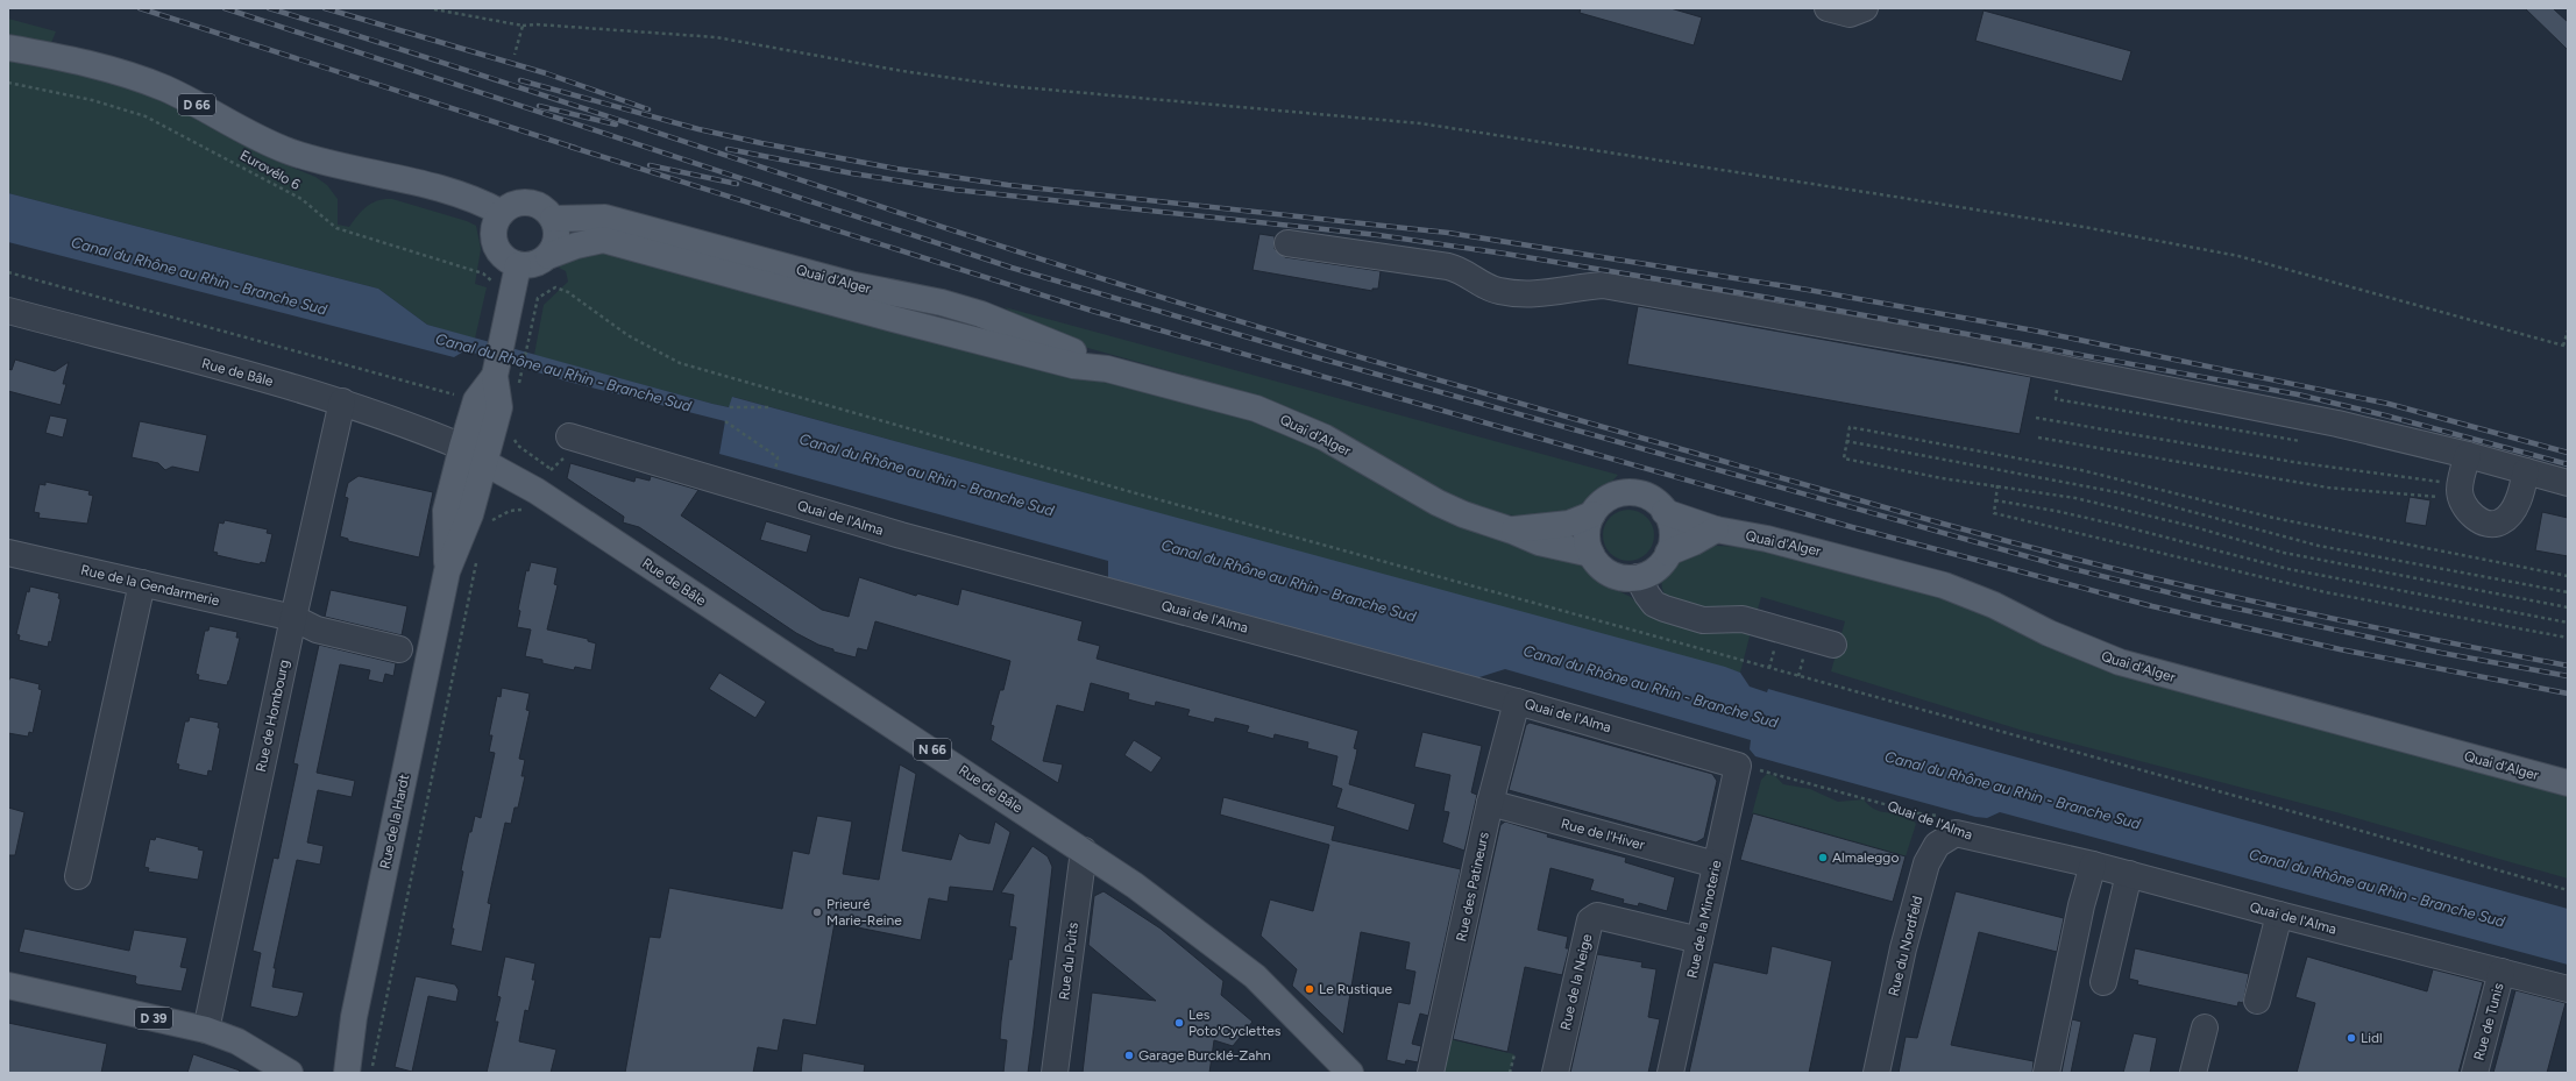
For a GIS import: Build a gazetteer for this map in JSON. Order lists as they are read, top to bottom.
{
  "streets": {
    "main road": [
      "D 66",
      "Quai d'Alger",
      "Rue de Bâle",
      "N 66",
      "Rue de la Hardt",
      "D 39"
    ],
    "street": [
      "Quai de l'Alma",
      "Rue de la Gendarmerie",
      "Rue de Hombourg",
      "Rue de l'Hiver",
      "Rue des Patineurs",
      "Rue de la Minoterie",
      "Rue du Nordfeld",
      "Rue du Puits",
      "Rue de la Neige",
      "Rue de Tunis"
    ],
    "path": ["Eurovélo 6"]
  },
  "crossings": [
    ["D 66", "Quai d'Alger"],
    ["Rue de Bâle", "Rue de Hombourg"],
    ["Rue de Bâle", "Rue de la Hardt"],
    ["Rue de Bâle", "Rue du Puits"],
    ["Quai de l'Alma", "Rue des Patineurs"],
    ["Quai de l'Alma", "Rue de la Minoterie"],
    ["Quai de l'Alma", "Rue du Nordfeld"],
    ["Quai de l'Alma", "Rue de Tunis"],
    ["Rue de la Gendarmerie", "Rue de Hombourg"],
    ["Rue de Hombourg", "D 39"],
    ["Rue de l'Hiver", "Rue des Patineurs"],
    ["Rue de l'Hiver", "Rue de la Minoterie"],
    ["Rue de la Minoterie", "Rue de la Neige"]
  ],
  "water": ["Canal du Rhône au Rhin - Branche Sud"],
  "places": [
    "Almaleggo",
    "Prieuré Marie-Reine",
    "Le Rustique",
    "Les Poto'Cyclettes",
    "Lidl",
    "Garage Burcklé-Zahn"
  ]
}
